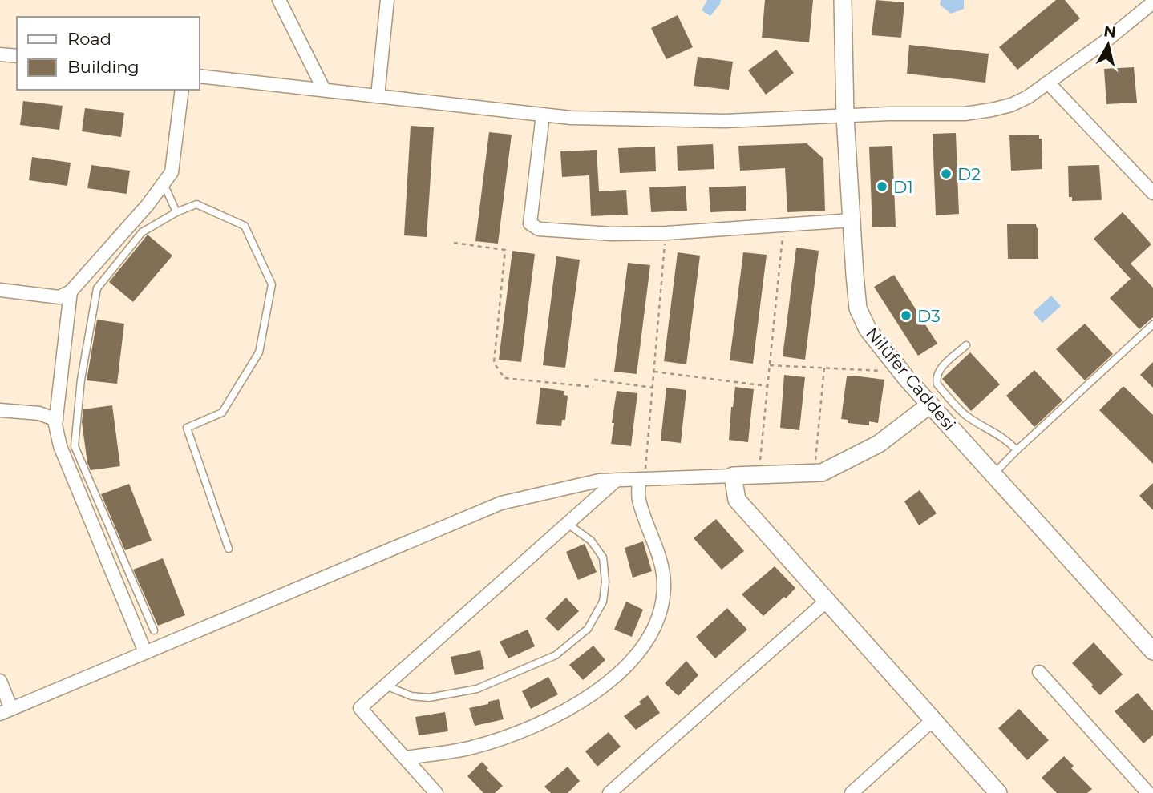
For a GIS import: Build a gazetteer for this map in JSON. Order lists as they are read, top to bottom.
{
  "streets": {
    "street": ["Nilüfer Caddesi"]
  },
  "places": ["D2", "D1", "D3"],
  "legend": ["Road", "Building"],
  "north": "top"
}
